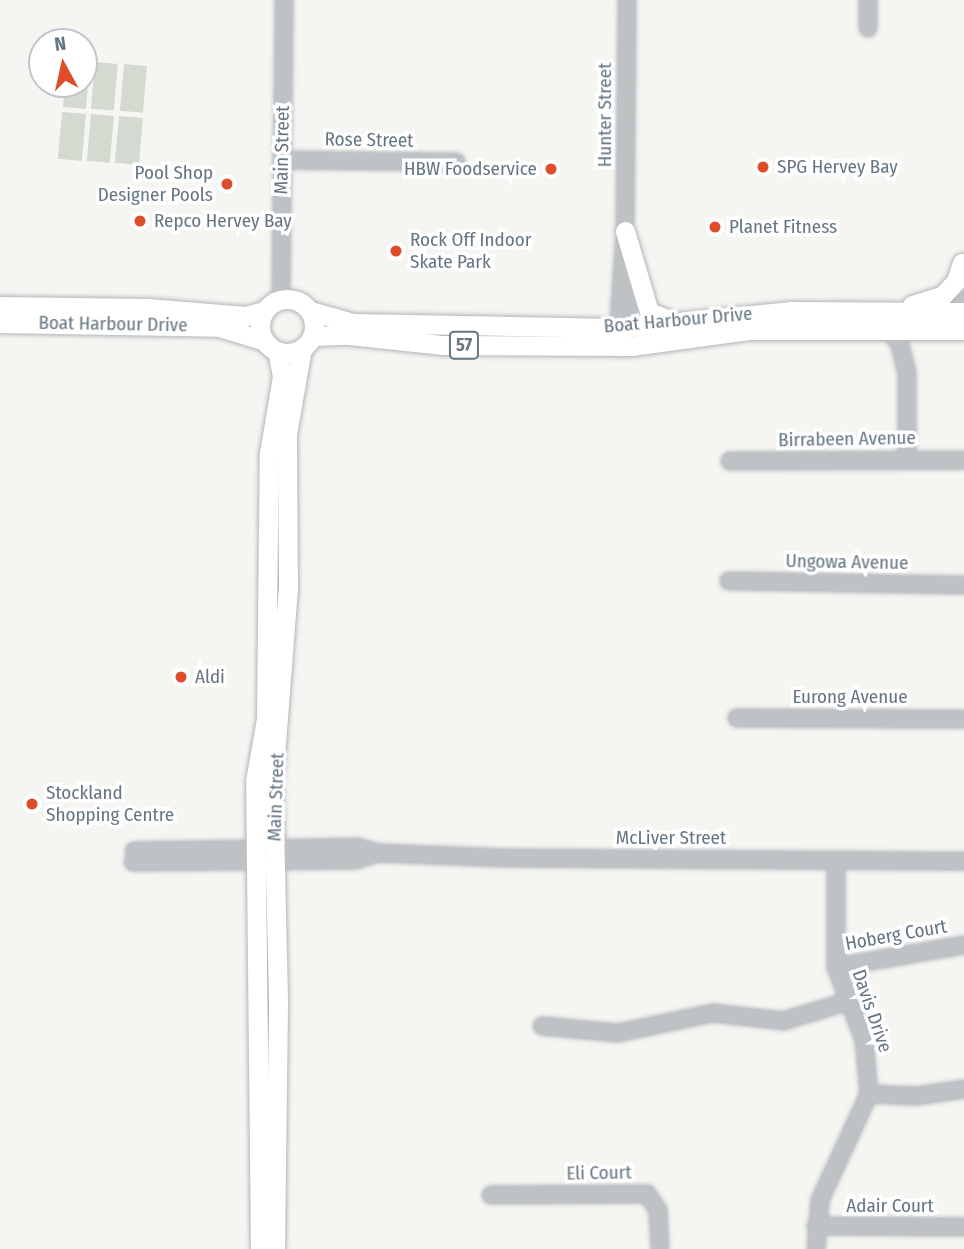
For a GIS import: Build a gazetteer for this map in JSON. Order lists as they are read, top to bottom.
{
  "streets": {
    "main road": ["Main Street", "Boat Harbour Drive", "57"],
    "street": [
      "Hunter Street",
      "Rose Street",
      "Birrabeen Avenue",
      "Ungowa Avenue",
      "Eurong Avenue",
      "McLiver Street",
      "Hoberg Court",
      "Davis Drive",
      "Eli Court",
      "Adair Court"
    ]
  },
  "crossings": [
    ["Hunter Street", "Boat Harbour Drive"],
    ["Rose Street", "Main Street"],
    ["Main Street", "Boat Harbour Drive"],
    ["Main Street", "57"],
    ["Main Street", "McLiver Street"],
    ["Boat Harbour Drive", "57"],
    ["McLiver Street", "Davis Drive"],
    ["Hoberg Court", "Davis Drive"]
  ],
  "places": [
    "SPG Hervey Bay",
    "HBW Foodservice",
    "Pool Shop Designer Pools",
    "Repco Hervey Bay",
    "Planet Fitness",
    "Rock Off Indoor Skate Park",
    "Aldi",
    "Stockland Shopping Centre"
  ],
  "north": "top"
}
